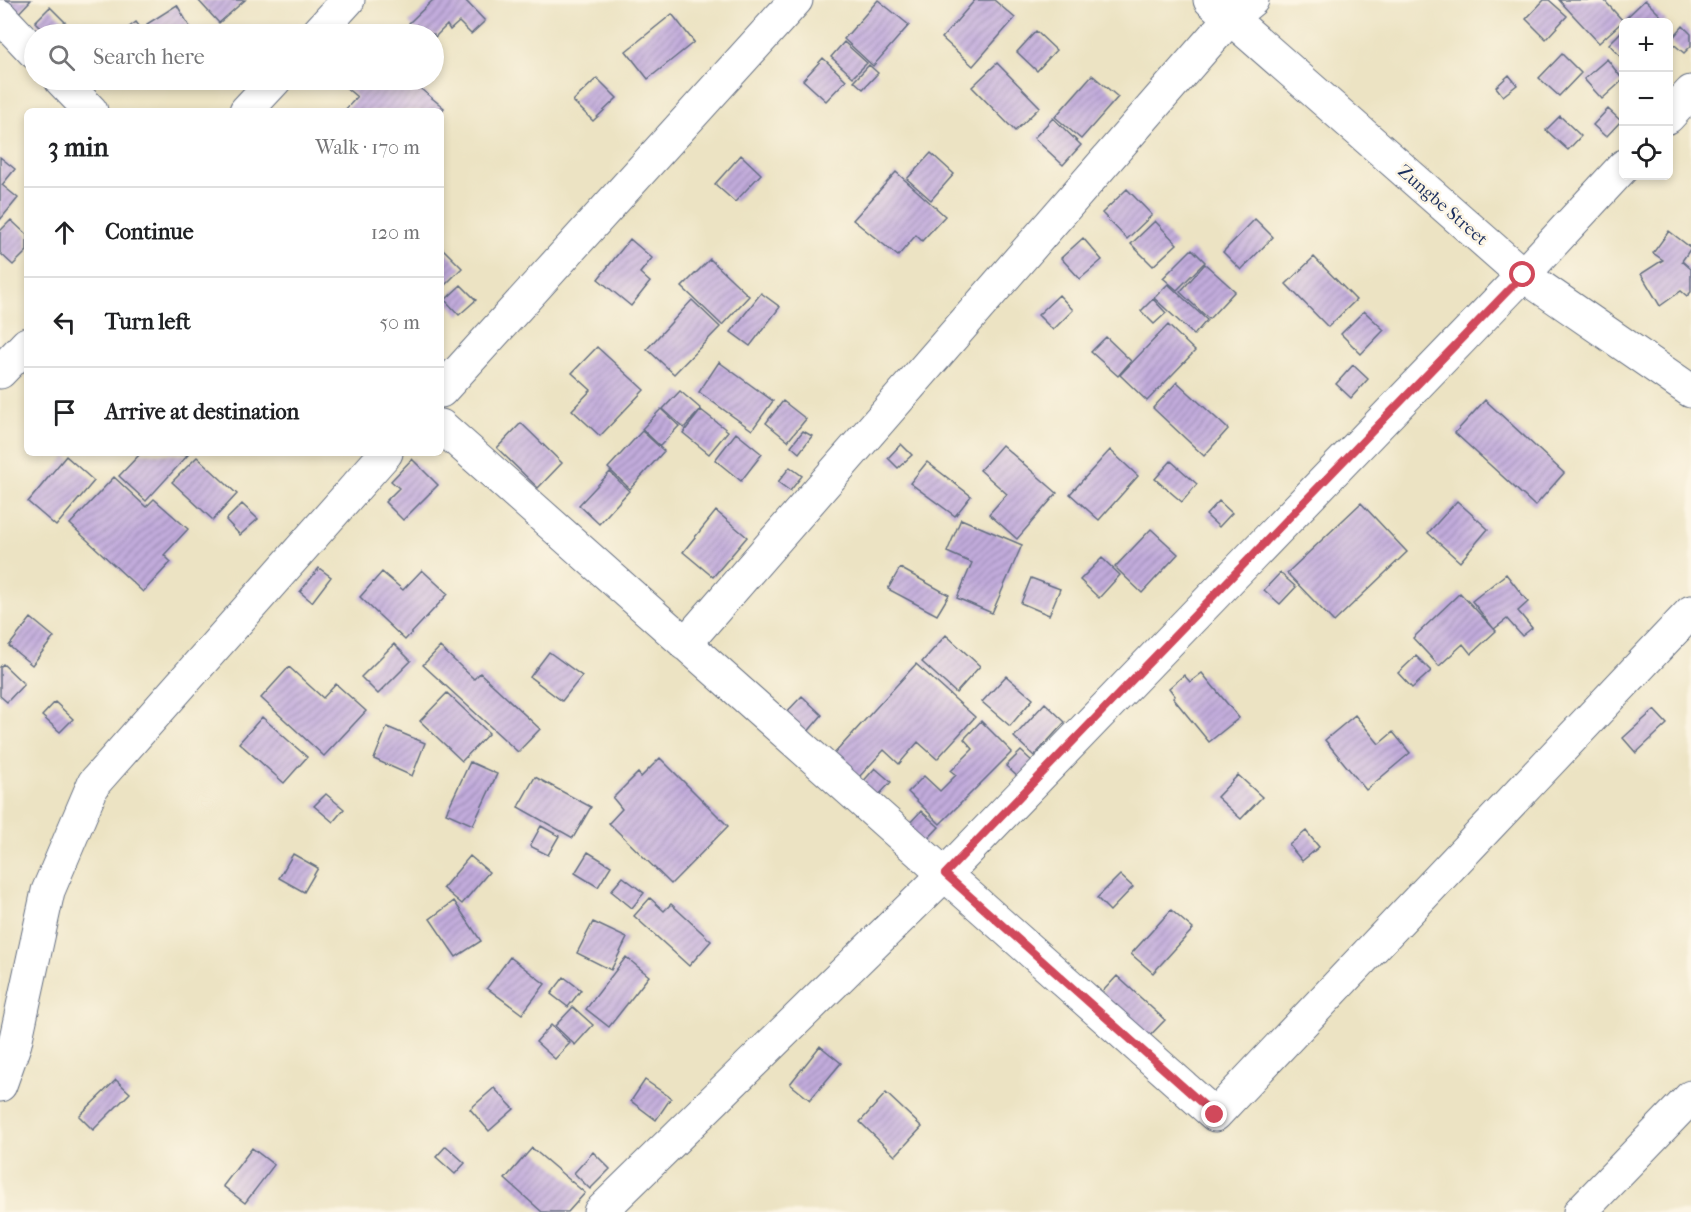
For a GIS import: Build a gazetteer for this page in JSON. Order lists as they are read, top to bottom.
{
  "streets": {
    "street": ["Zungbe Street"]
  },
  "page": {
    "map_buttons": ["+", "−"],
    "search": "Search here",
    "heading": ["3 min", "Walk · 170 m"],
    "list": [
      ["Continue", "120 m"],
      ["Turn left", "50 m"],
      "Arrive at destination"
    ]
  }
}
